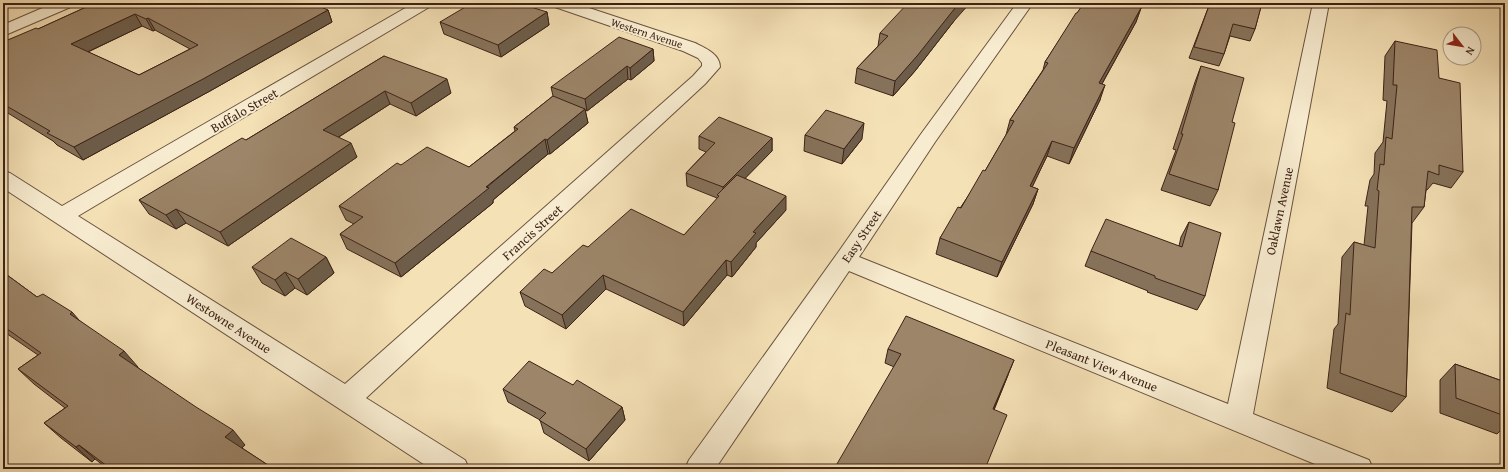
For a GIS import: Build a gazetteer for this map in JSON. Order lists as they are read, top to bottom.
{
  "streets": {
    "street": [
      "Western Avenue",
      "Buffalo Street",
      "Oaklawn Avenue",
      "Francis Street",
      "Easy Street",
      "Westowne Avenue",
      "Pleasant View Avenue"
    ]
  },
  "crossings": [
    ["Western Avenue", "Francis Street"],
    ["Buffalo Street", "Westowne Avenue"],
    ["Oaklawn Avenue", "Pleasant View Avenue"],
    ["Francis Street", "Westowne Avenue"],
    ["Easy Street", "Pleasant View Avenue"]
  ],
  "north": "bottom right"
}
